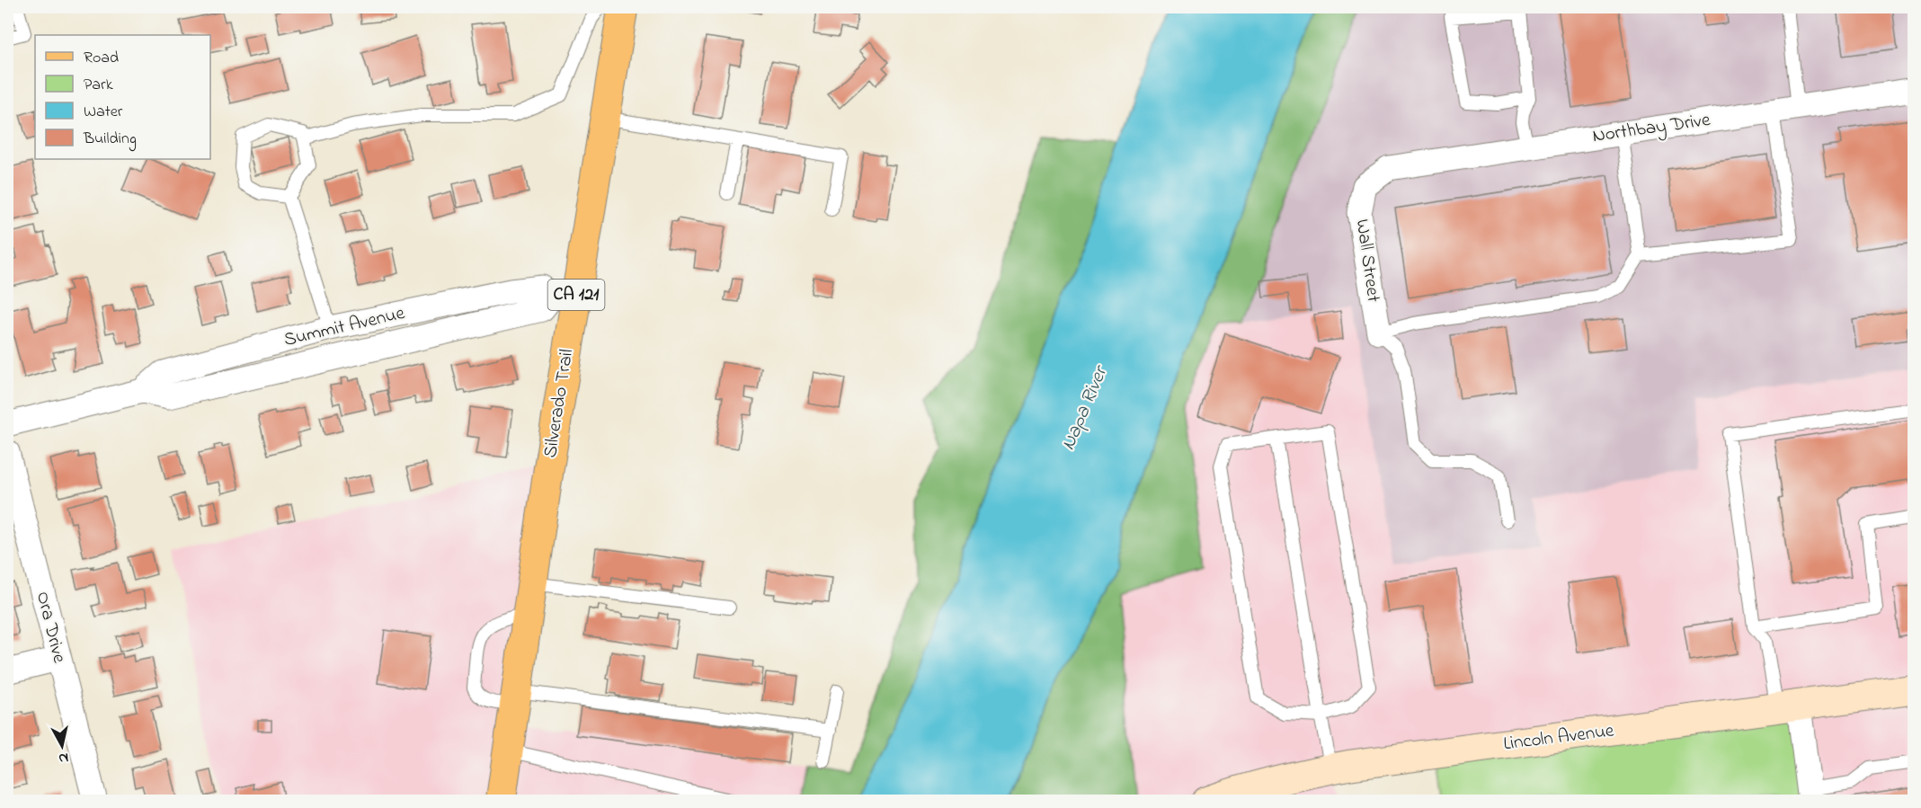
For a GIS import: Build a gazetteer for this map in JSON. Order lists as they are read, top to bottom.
{
  "streets": {
    "main road": ["CA 121", "Silverado Trail", "Lincoln Avenue"],
    "street": [
      "Northbay Drive",
      "Wall Street",
      "Summit Avenue",
      "Ora Drive"
    ]
  },
  "crossings": [
    ["Northbay Drive", "Wall Street"],
    ["Summit Avenue", "Silverado Trail"]
  ],
  "water": ["Napa River"],
  "legend": [
    "Road",
    "Park",
    "Water",
    "Building"
  ],
  "north": "bottom"
}
